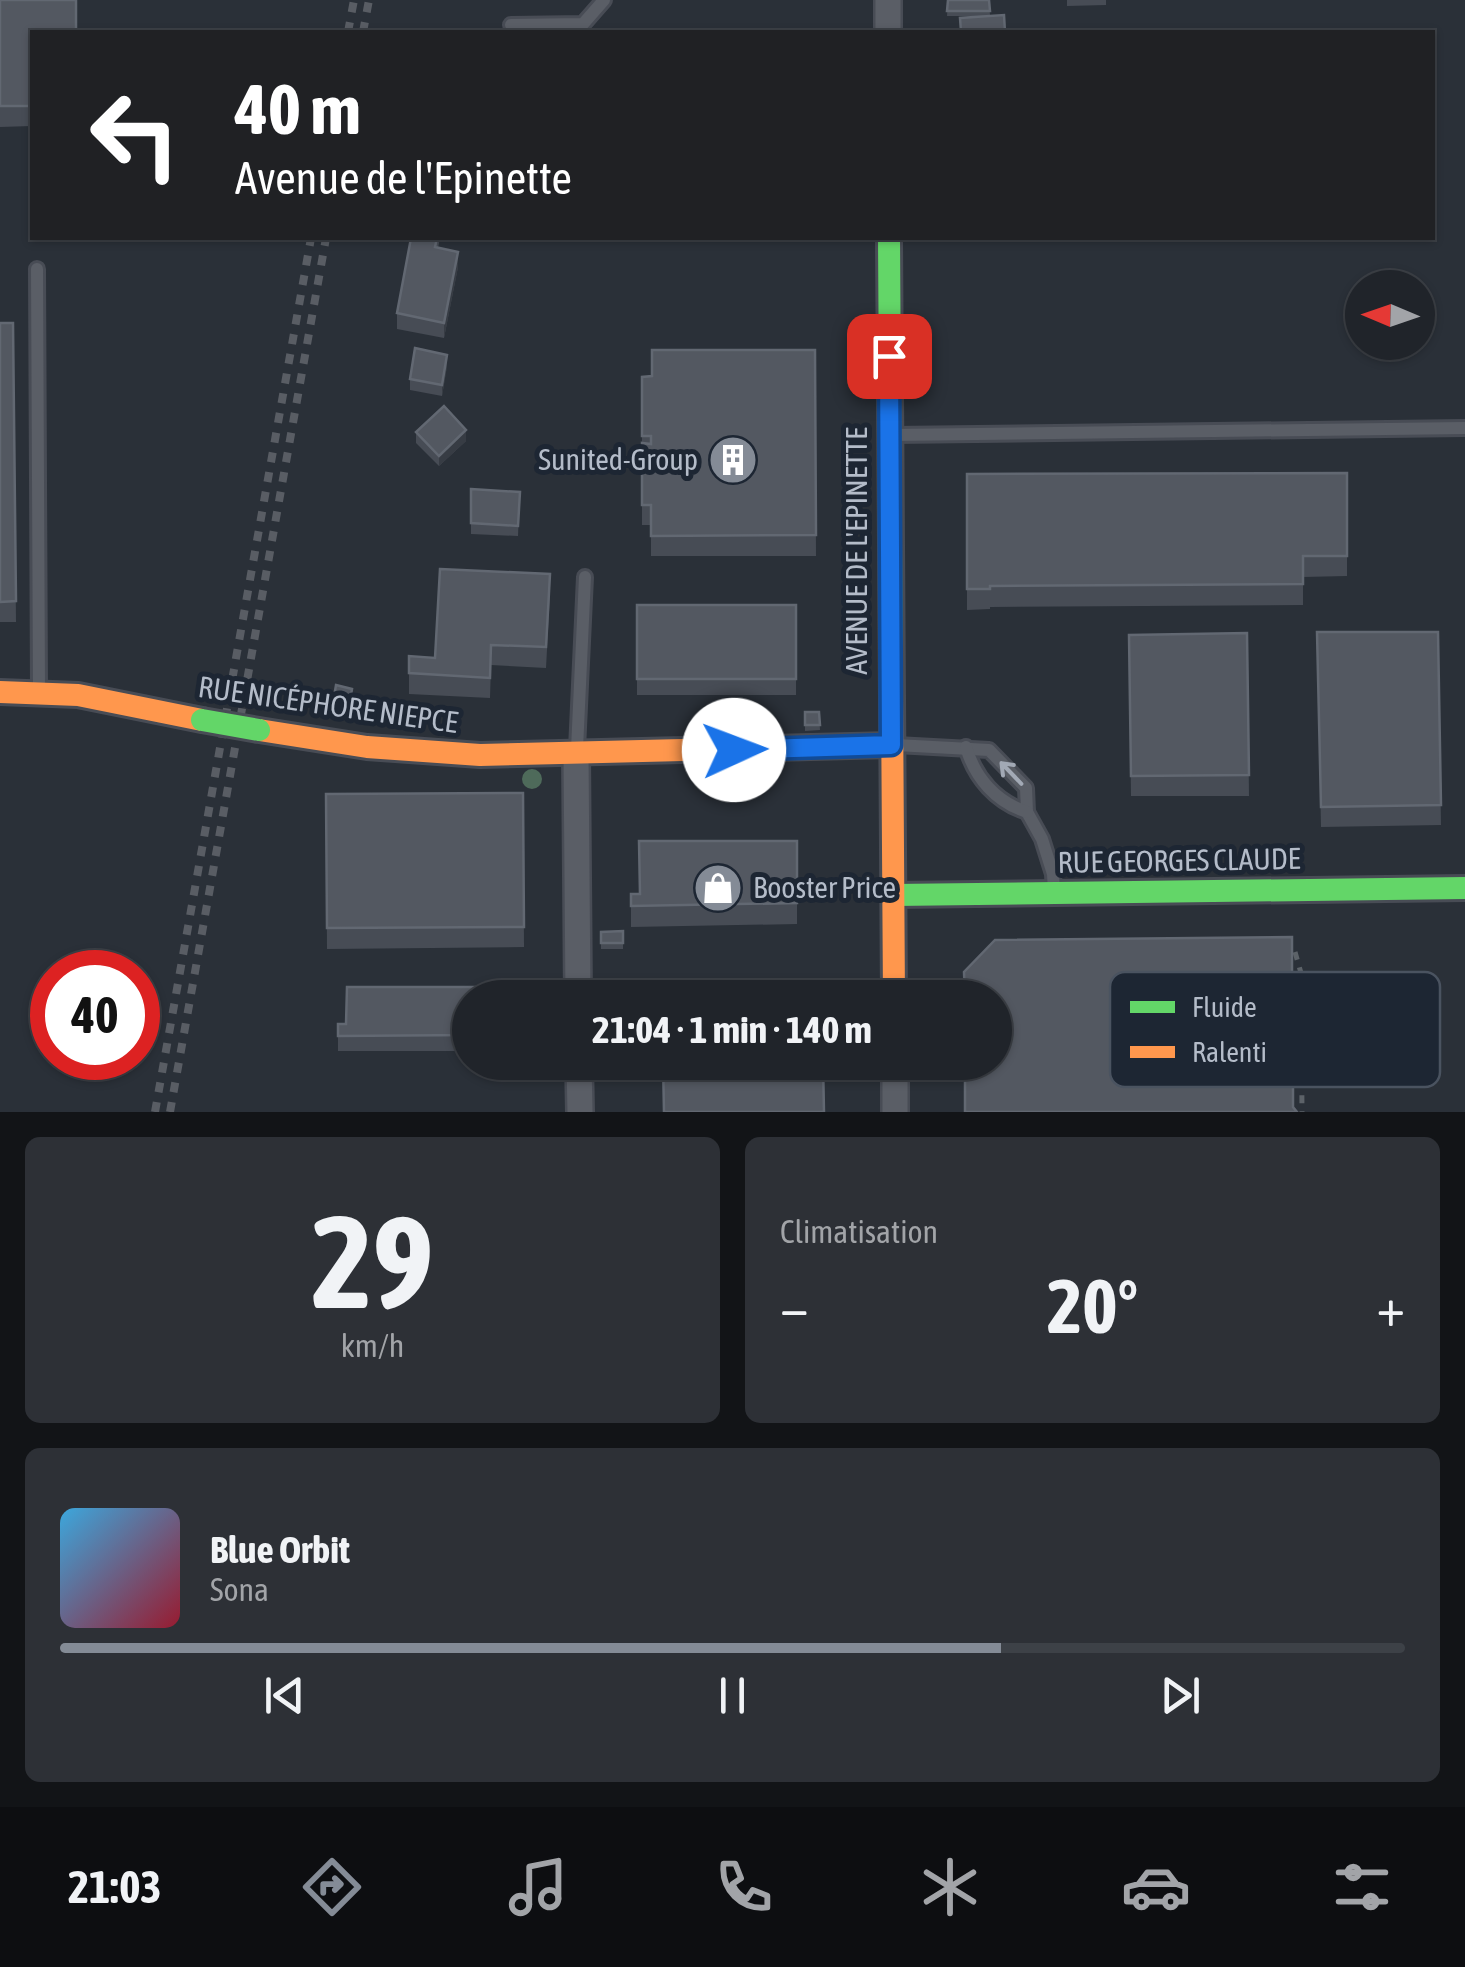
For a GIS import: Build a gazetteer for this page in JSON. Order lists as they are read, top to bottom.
{
  "streets": {
    "street": ["AVENUE DE L'EPINETTE", "RUE NICÉPHORE NIEPCE", "RUE GEORGES CLAUDE"]
  },
  "crossings": [
    ["AVENUE DE L'EPINETTE", "RUE NICÉPHORE NIEPCE"],
    ["AVENUE DE L'EPINETTE", "RUE GEORGES CLAUDE"]
  ],
  "places": {
    "building": ["Sunited-Group"],
    "shop": ["Booster Price"]
  },
  "legend": ["Fluide", "Ralenti"],
  "north": "left",
  "page": {
    "turn": ["40 m", "Avenue de l'Epinette"],
    "limit": "40",
    "trip": "21:04 · 1 min · 140 m",
    "tile": [
      ["29", "km/h"],
      "Climatisation"
    ],
    "heat": ["−", "20°", "+"],
    "song": ["Blue Orbit", "Sona"],
    "tabs": "21:03"
  }
}
